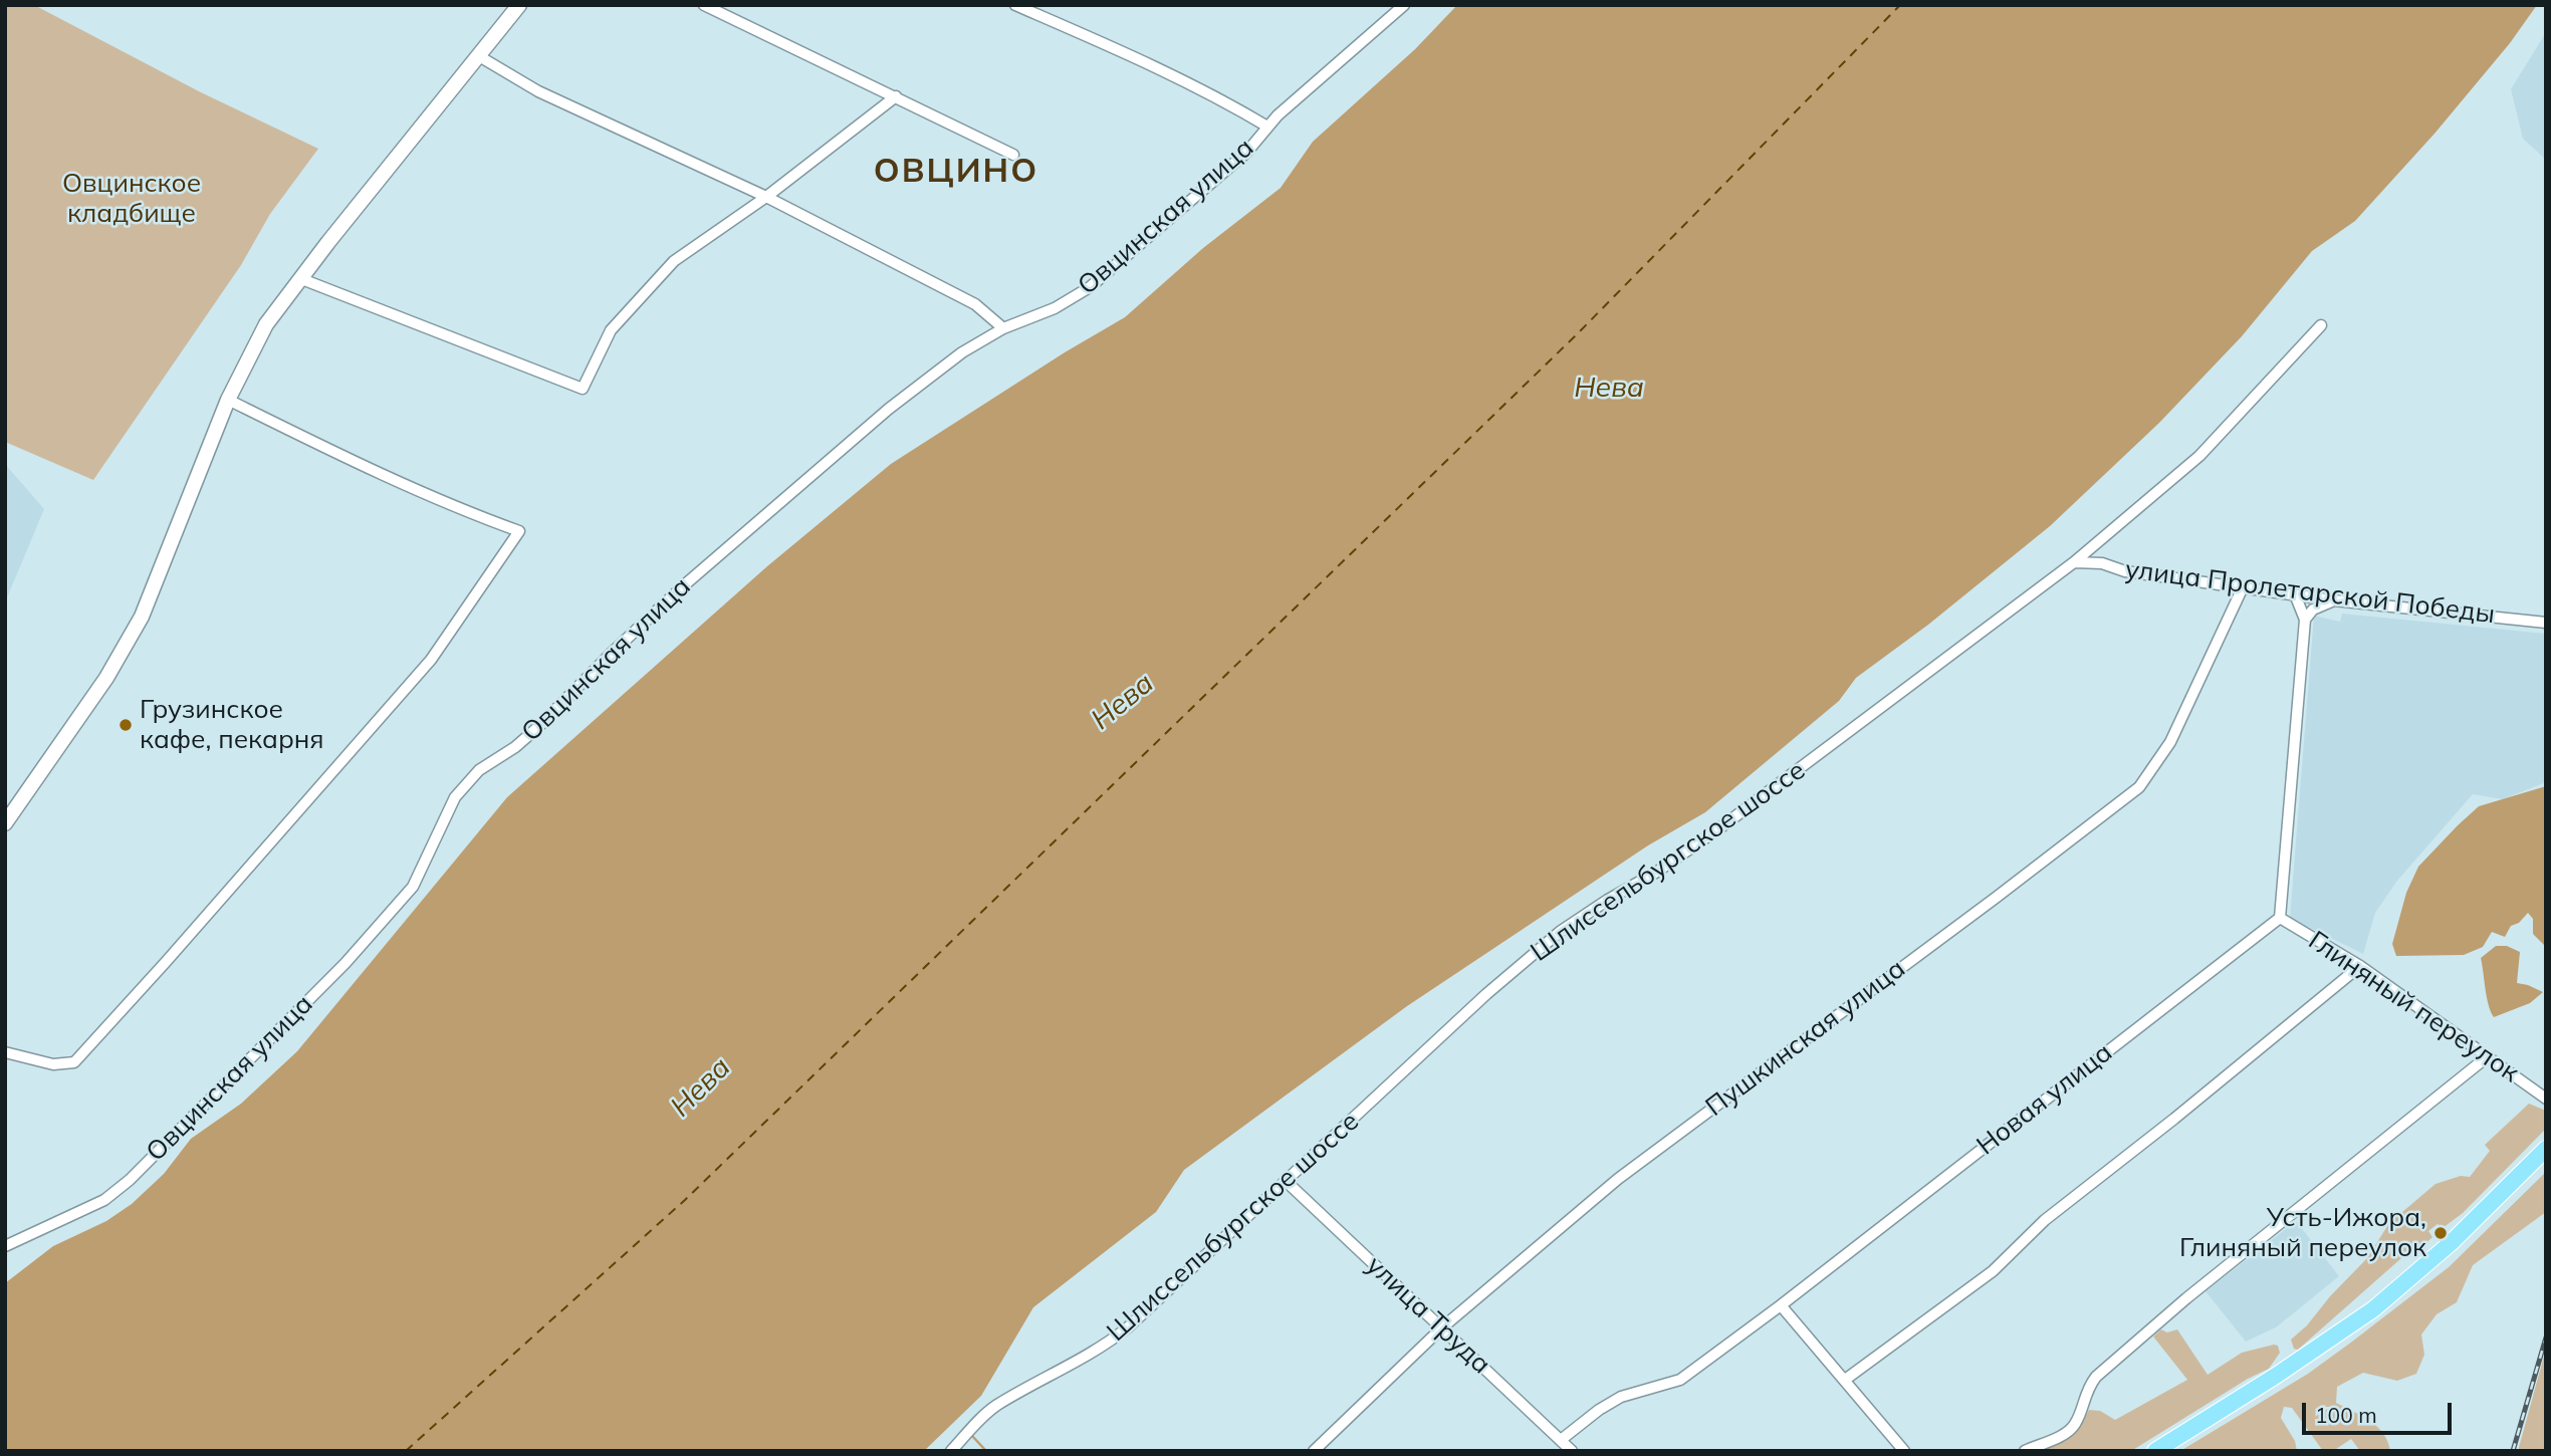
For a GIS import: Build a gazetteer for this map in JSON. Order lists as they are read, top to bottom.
{
  "streets": {
    "street": [
      "Овцинская улица",
      "улица Пролетарской Победы",
      "Шлиссельбургское шоссе",
      "Глиняный переулок",
      "Пушкинская улица",
      "Новая улица",
      "улица Труда"
    ]
  },
  "crossings": [
    ["улица Пролетарской Победы", "Шлиссельбургское шоссе"],
    ["улица Пролетарской Победы", "Пушкинская улица"],
    ["Шлиссельбургское шоссе", "улица Труда"],
    ["Глиняный переулок", "Новая улица"],
    ["Пушкинская улица", "улица Труда"],
    ["Новая улица", "улица Труда"]
  ],
  "districts": ["ОВЦИНО"],
  "water": ["Нева"],
  "parks": ["Овцинское кладбище"],
  "places": ["Грузинское кафе, пекарня", "Усть-Ижора, Глиняный переулок"],
  "scale_bar": "100 m"
}
